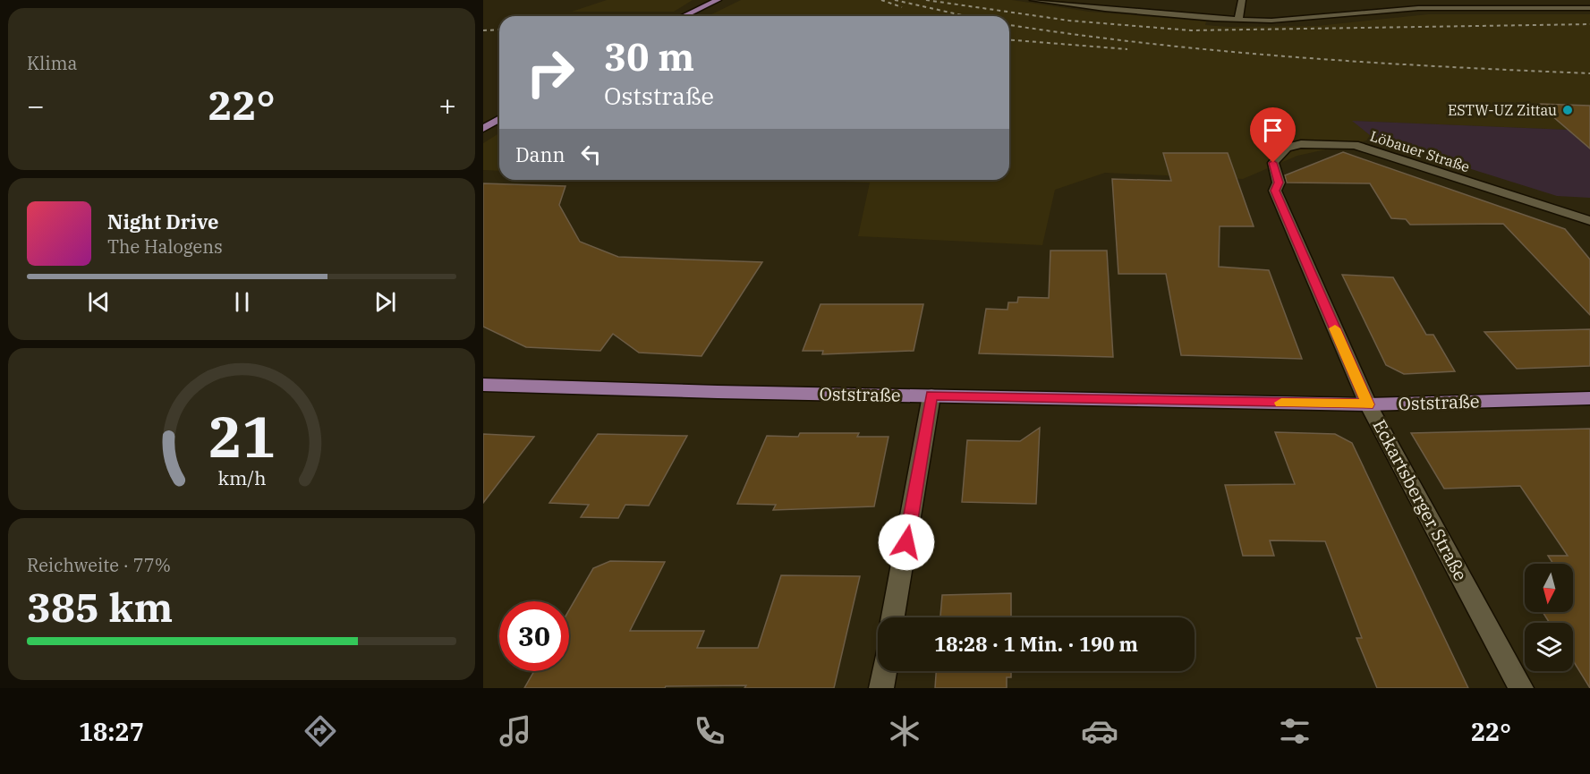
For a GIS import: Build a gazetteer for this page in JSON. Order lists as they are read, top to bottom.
{
  "streets": {
    "main road": ["Oststraße"],
    "street": ["Löbauer Straße", "Eckartsberger Straße"]
  },
  "crossings": [
    ["Löbauer Straße", "Eckartsberger Straße"],
    ["Oststraße", "Eckartsberger Straße"]
  ],
  "places": ["ESTW-UZ Zittau"],
  "north": "bottom",
  "page": {
    "tile": [
      "Klima",
      ["Reichweite · 77%", "385 km"]
    ],
    "turn": ["30 m", "Oststraße"],
    "heat": ["−", "22°", "+"],
    "then": "Dann",
    "song": ["Night Drive", "The Halogens"],
    "limit": "30",
    "trip": "18:28 · 1 Min. · 190 m",
    "tabs": ["18:27", "22°"],
    "gauge": ["21", "km/h"]
  }
}
